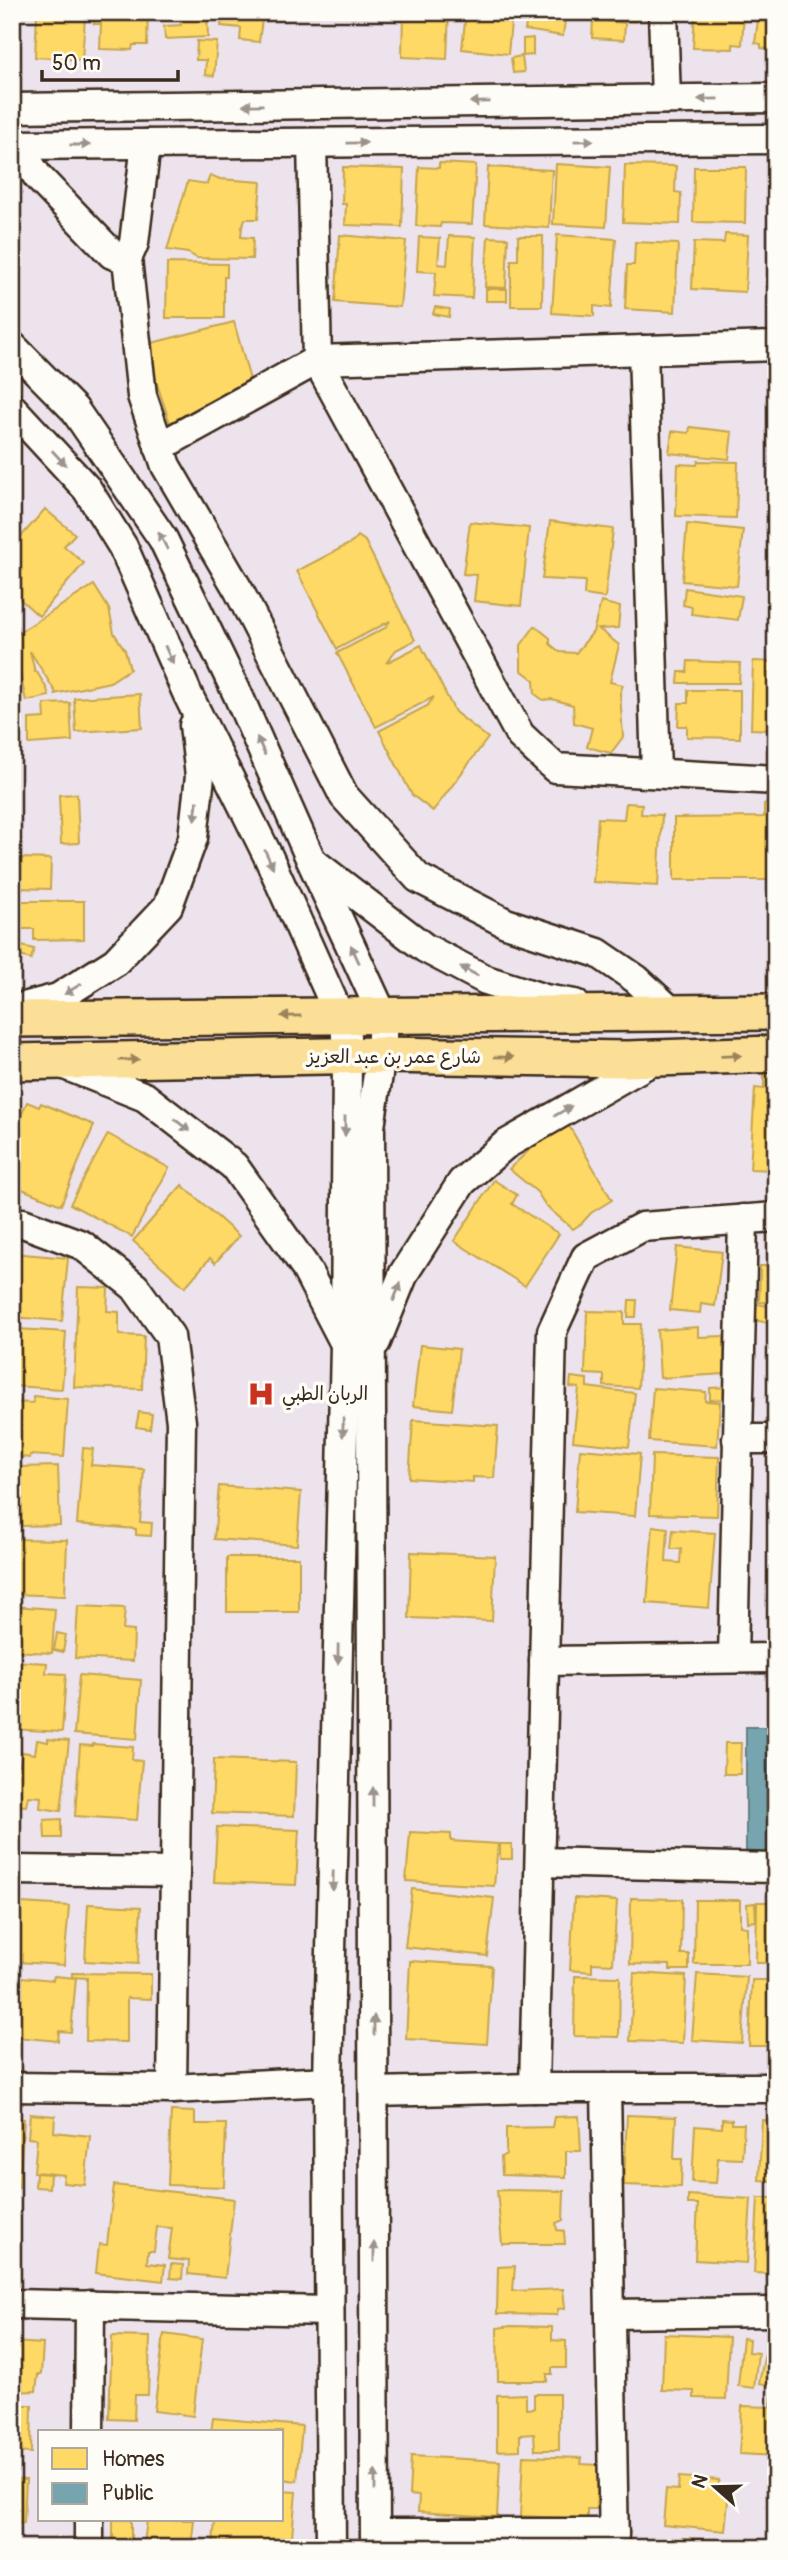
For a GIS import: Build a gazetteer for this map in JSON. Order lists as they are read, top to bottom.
{
  "streets": {
    "main road": ["شارع عمر بن عبد العزيز"]
  },
  "places": {
    "hospital": ["الربان الطبي"]
  },
  "legend": ["Homes", "Public"],
  "scale_bar": "50 m",
  "north": "left"
}
